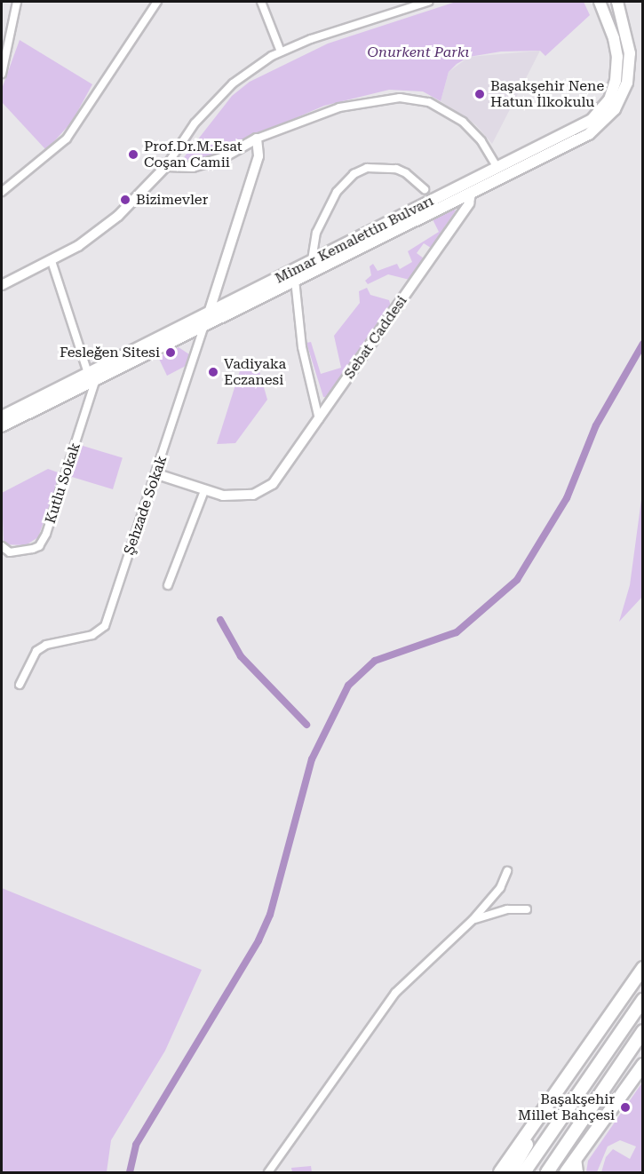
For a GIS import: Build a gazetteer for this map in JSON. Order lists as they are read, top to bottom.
{
  "streets": {
    "main road": ["Mimar Kemalettin Bulvarı"],
    "street": ["Sebat Caddesi", "Kutlu Sokak", "Şehzade Sokak"]
  },
  "parks": ["Onurkent Parkı"],
  "places": [
    "Başakşehir Nene Hatun İlkokulu",
    "Prof.Dr.M.Esat Coşan Camii",
    "Bizimevler",
    "Fesleğen Sitesi",
    "Vadiyaka Eczanesi",
    "Başakşehir Millet Bahçesi"
  ]
}
